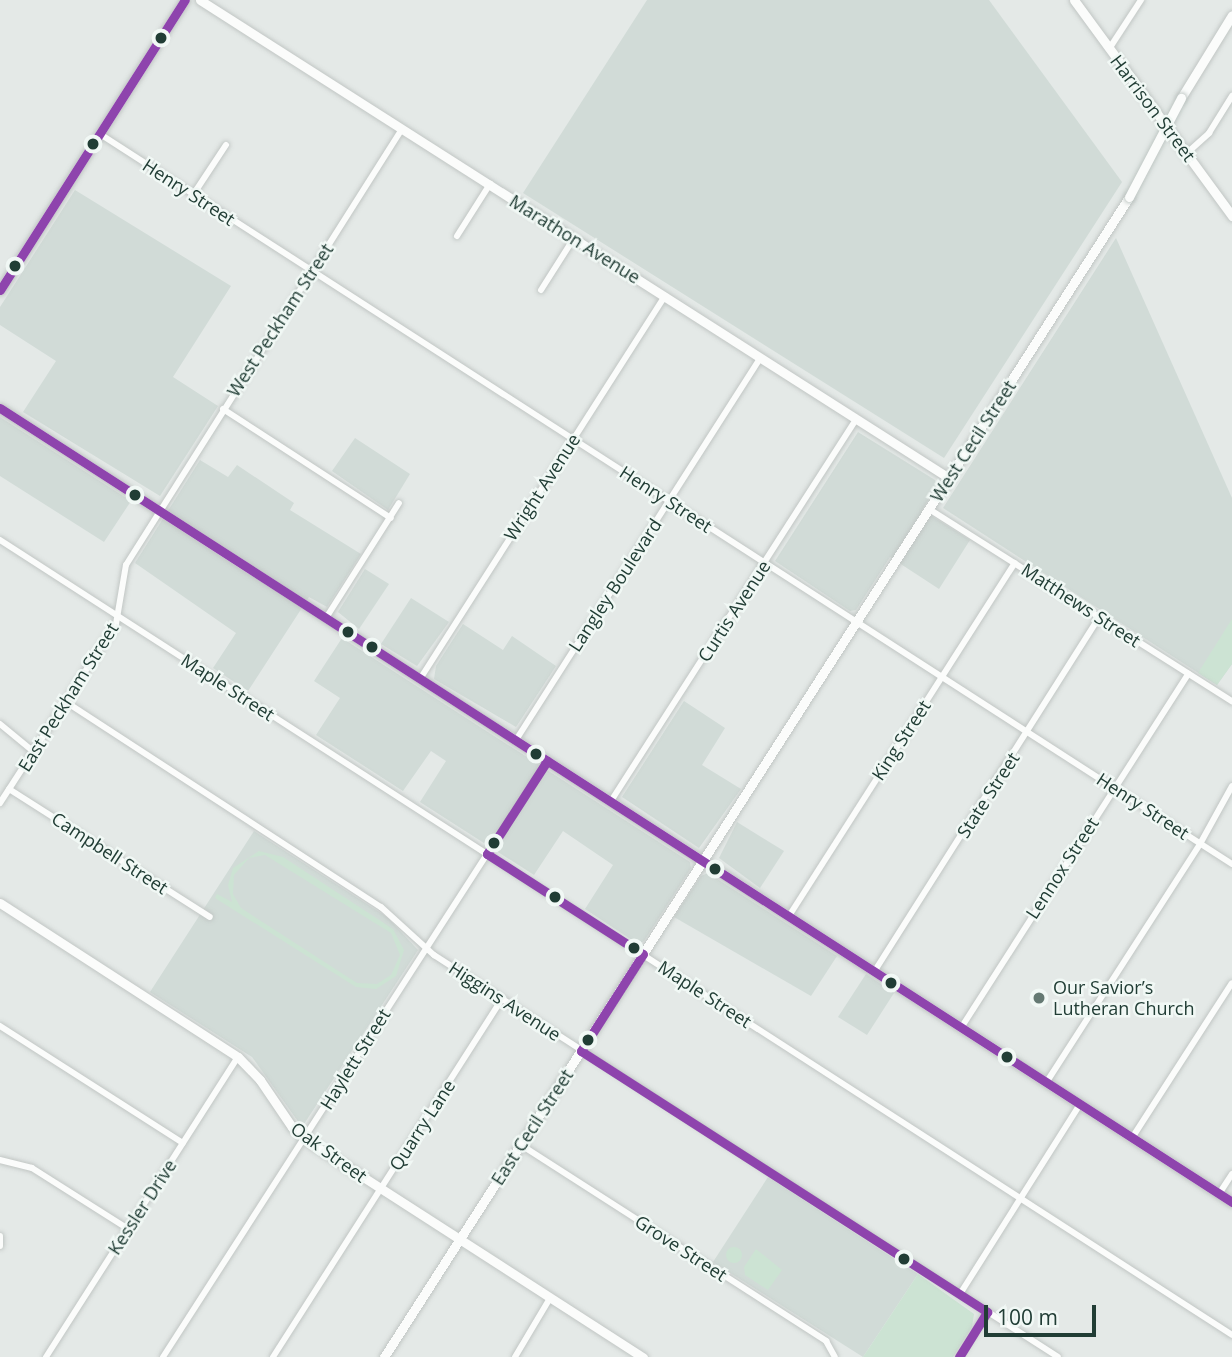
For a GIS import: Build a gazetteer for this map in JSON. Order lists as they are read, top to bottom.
{
  "streets": {
    "main road": [
      "Harrison Street",
      "Marathon Avenue",
      "West Cecil Street",
      "East Cecil Street",
      "Oak Street"
    ],
    "street": [
      "Henry Street",
      "West Peckham Street",
      "Wright Avenue",
      "Langley Boulevard",
      "Matthews Street",
      "Curtis Avenue",
      "Maple Street",
      "East Peckham Street",
      "King Street",
      "State Street",
      "Campbell Street",
      "Lennox Street",
      "Higgins Avenue",
      "Haylett Street",
      "Quarry Lane",
      "Kessler Drive",
      "Grove Street"
    ]
  },
  "crossings": [
    ["Henry Street", "West Peckham Street"],
    ["Henry Street", "West Cecil Street"],
    ["Henry Street", "Wright Avenue"],
    ["Henry Street", "Langley Boulevard"],
    ["Henry Street", "Curtis Avenue"],
    ["Henry Street", "King Street"],
    ["Henry Street", "State Street"],
    ["Henry Street", "Lennox Street"],
    ["Marathon Avenue", "West Peckham Street"],
    ["Marathon Avenue", "West Cecil Street"],
    ["Marathon Avenue", "Wright Avenue"],
    ["Marathon Avenue", "Langley Boulevard"],
    ["Marathon Avenue", "Curtis Avenue"],
    ["West Peckham Street", "East Peckham Street"],
    ["West Cecil Street", "Matthews Street"],
    ["West Cecil Street", "East Cecil Street"],
    ["Matthews Street", "King Street"],
    ["Matthews Street", "State Street"],
    ["Matthews Street", "Lennox Street"],
    ["Maple Street", "East Peckham Street"],
    ["Maple Street", "Haylett Street"],
    ["Maple Street", "East Cecil Street"],
    ["East Peckham Street", "Campbell Street"],
    ["East Peckham Street", "Higgins Avenue"],
    ["Higgins Avenue", "Haylett Street"],
    ["Higgins Avenue", "Quarry Lane"],
    ["Higgins Avenue", "East Cecil Street"],
    ["Haylett Street", "Oak Street"],
    ["Quarry Lane", "Oak Street"],
    ["East Cecil Street", "Oak Street"],
    ["East Cecil Street", "Grove Street"],
    ["Oak Street", "Kessler Drive"]
  ],
  "places": ["Our Savior’s Lutheran Church"],
  "scale_bar": "100 m"
}
